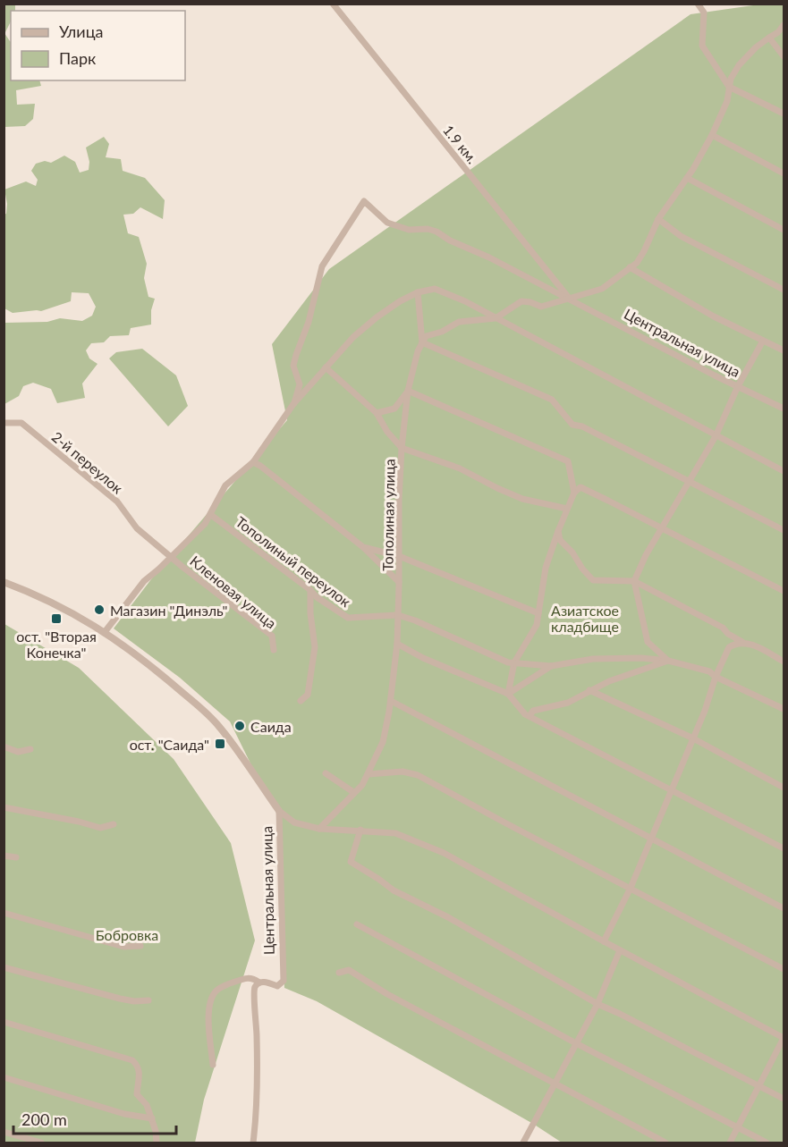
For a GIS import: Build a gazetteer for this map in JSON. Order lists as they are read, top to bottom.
{
  "streets": {
    "street": [
      "1.9 км.",
      "Центральная улица",
      "2-й переулок",
      "Тополиная улица",
      "Тополиный переулок",
      "Кленовая улица"
    ]
  },
  "crossings": [
    ["1.9 км.", "Центральная улица"],
    ["2-й переулок", "Кленовая улица"],
    ["Тополиная улица", "Тополиный переулок"]
  ],
  "parks": ["Азиатское кладбище", "Бобровка"],
  "places": {
    "other": ["Магазин \"Динэль\"", "Саида"],
    "transit": ["ост. \"Вторая Конечка\"", "ост. \"Саида\""]
  },
  "legend": ["Улица", "Парк"],
  "scale_bar": "200 m"
}
